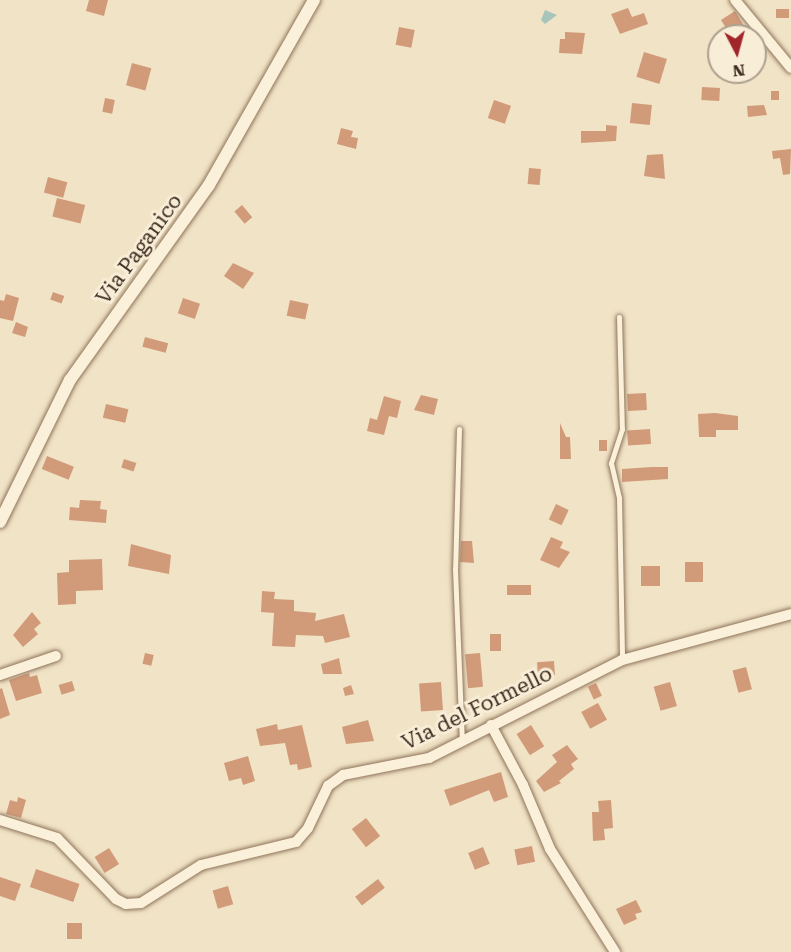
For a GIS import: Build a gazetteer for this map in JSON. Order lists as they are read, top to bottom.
{
  "streets": {
    "street": ["Via Paganico", "Via del Formello"]
  },
  "north": "bottom"
}
